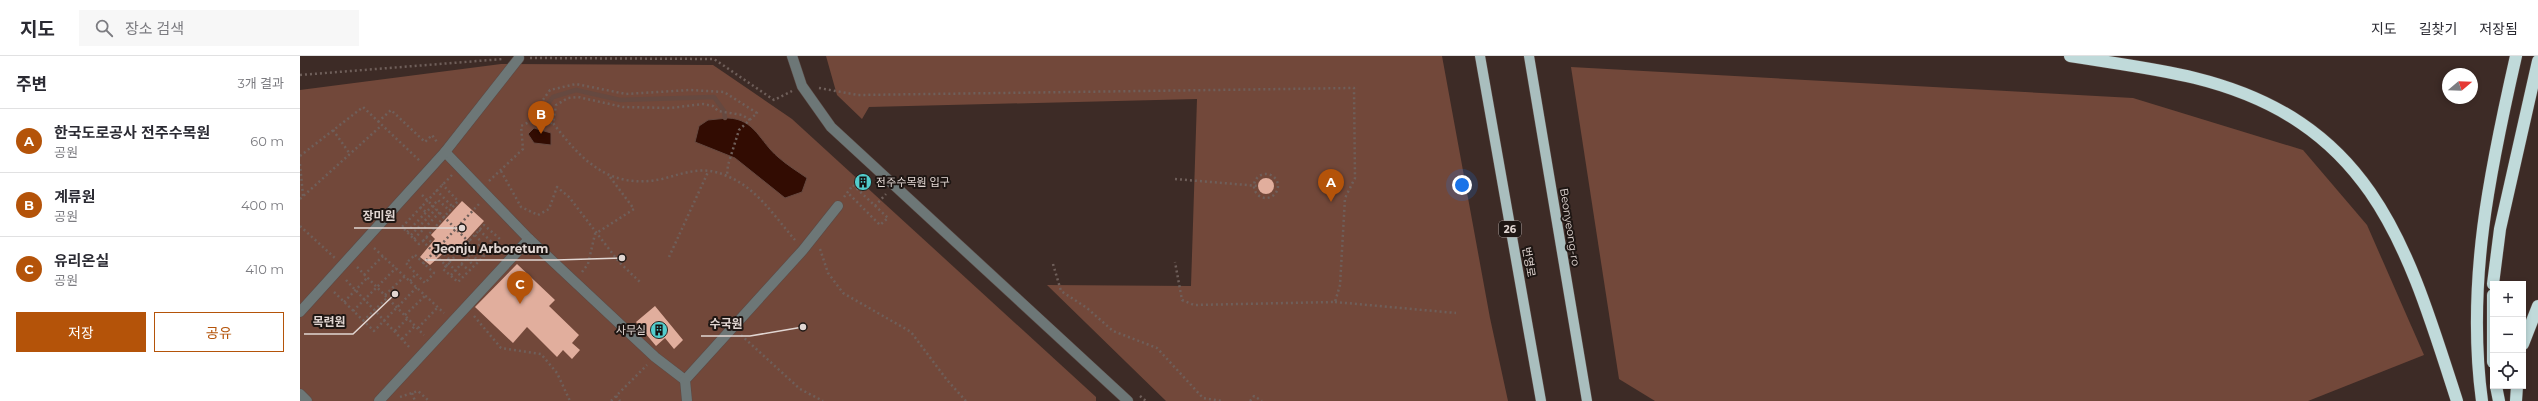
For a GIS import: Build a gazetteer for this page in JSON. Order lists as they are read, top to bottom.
{
  "streets": {
    "main road": ["Beonyeong-ro", "26", "번영로"]
  },
  "places": {
    "building": ["전주수목원 입구", "사무실"],
    "other": [
      "장미원",
      "Jeonju Arboretum",
      "목련원",
      "수국원"
    ]
  },
  "north": "right",
  "page": {
    "header": "지도",
    "search": "장소 검색",
    "nav": ["지도", "길찾기", "저장됨"],
    "heading": ["주변", "3개 결과"],
    "pins": ["B", "A", "C"],
    "list": [
      {
        "mark": "A",
        "name": "한국도로공사 전주수목원",
        "note": "공원",
        "value": "60 m"
      },
      {
        "mark": "B",
        "name": "계류원",
        "note": "공원",
        "value": "400 m"
      },
      {
        "mark": "C",
        "name": "유리온실",
        "note": "공원",
        "value": "410 m"
      }
    ],
    "map_buttons": ["+", "−"],
    "buttons": ["저장", "공유"]
  }
}
